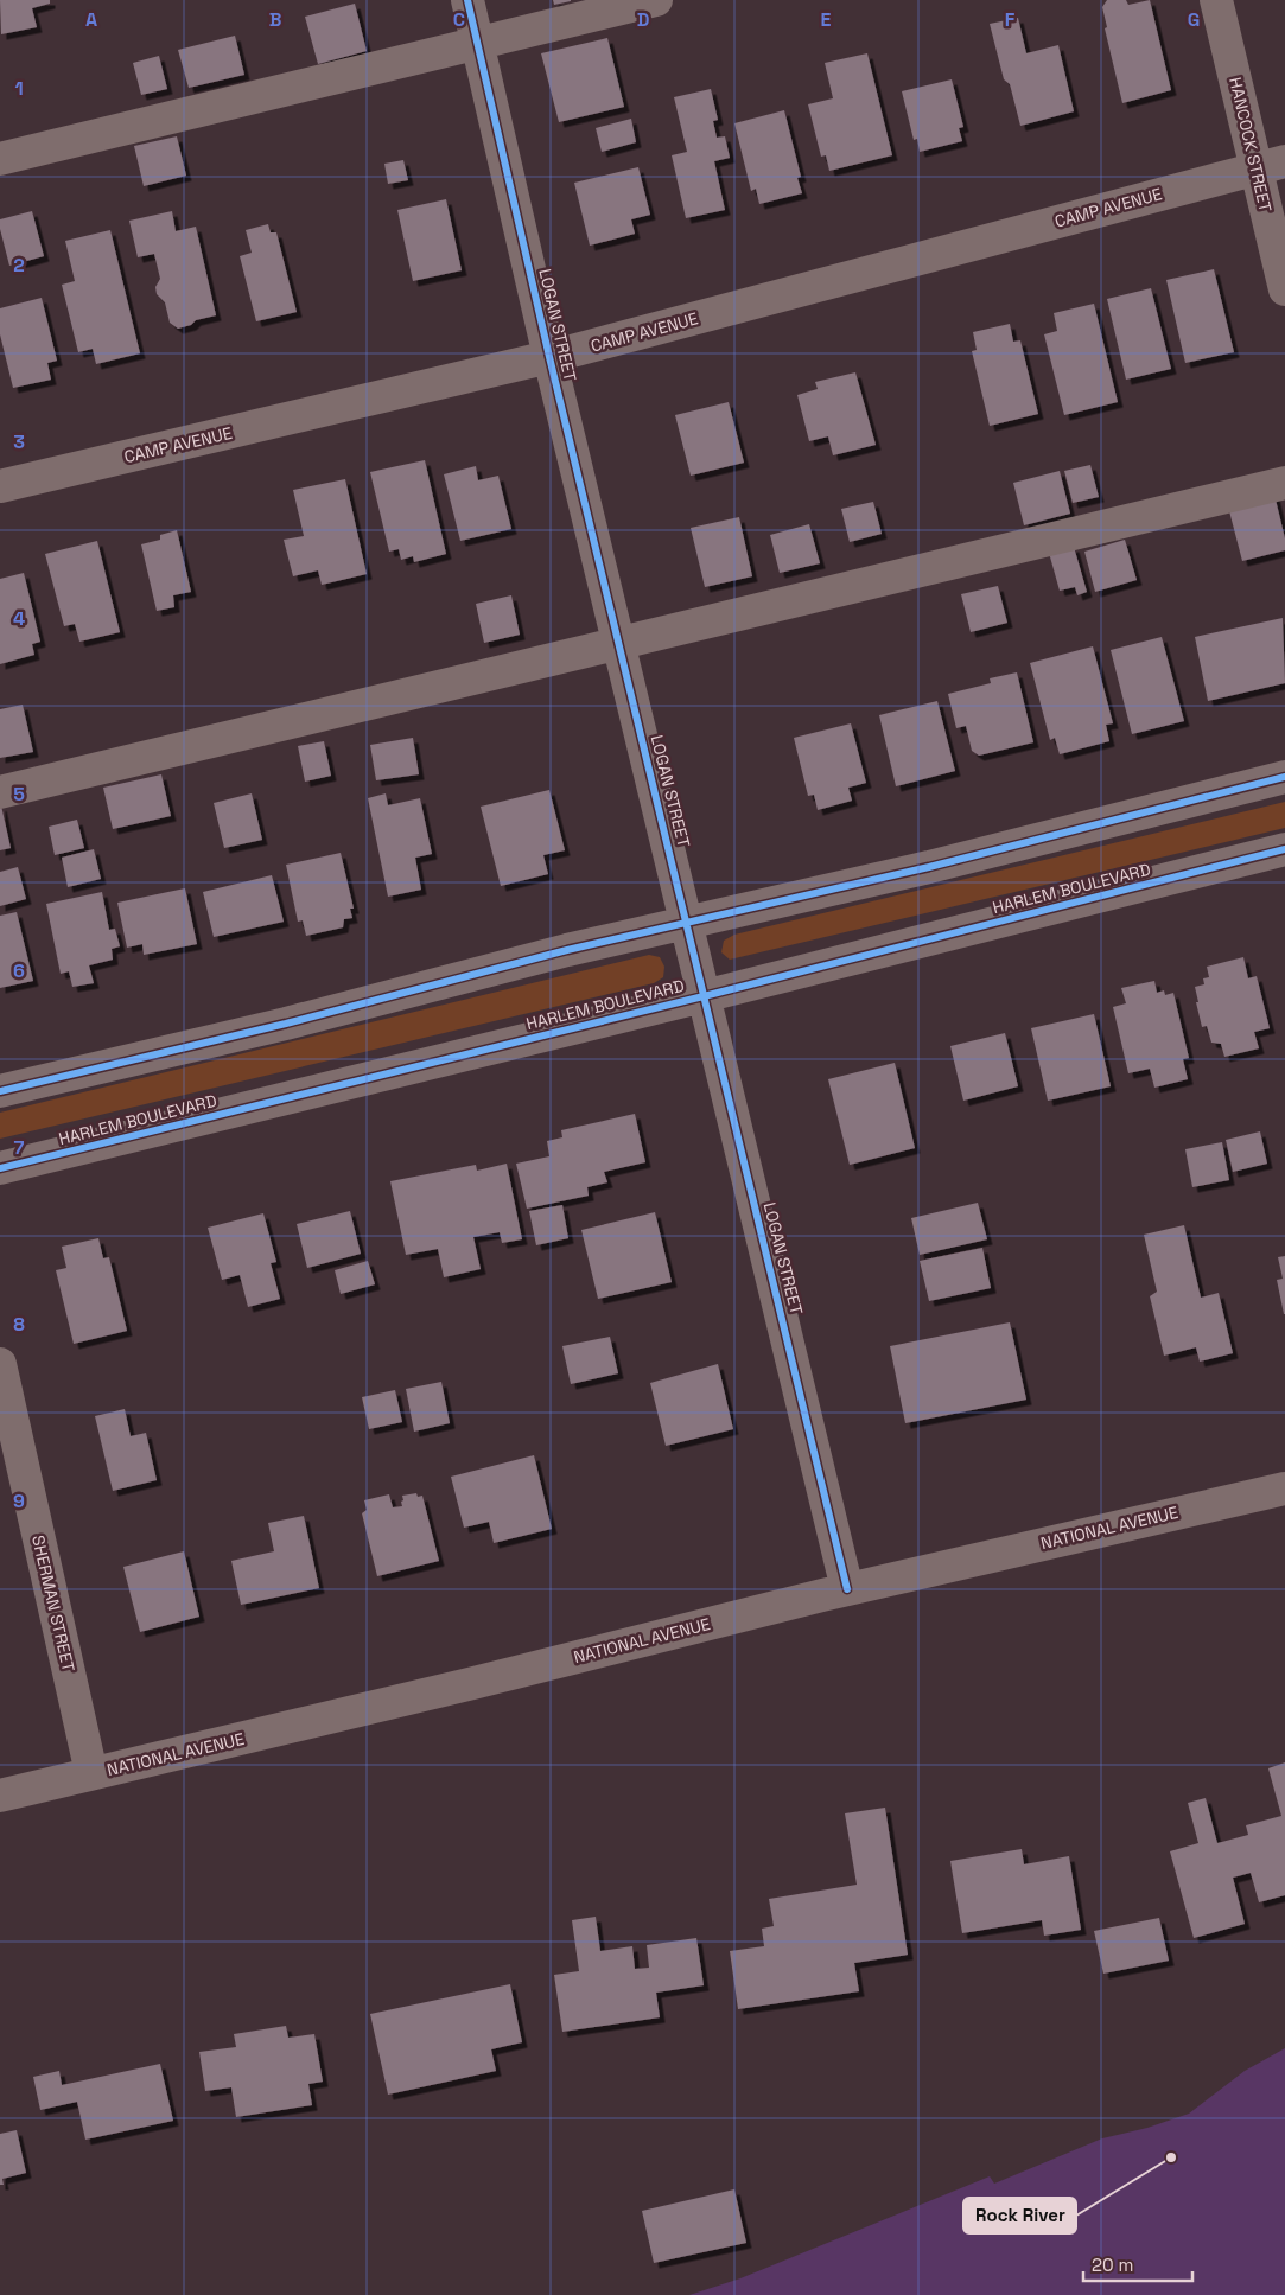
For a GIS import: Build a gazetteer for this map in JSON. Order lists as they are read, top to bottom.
{
  "streets": {
    "street": [
      "HANCOCK STREET",
      "CAMP AVENUE",
      "LOGAN STREET",
      "HARLEM BOULEVARD",
      "NATIONAL AVENUE",
      "SHERMAN STREET"
    ]
  },
  "crossings": [
    ["HANCOCK STREET", "CAMP AVENUE"],
    ["CAMP AVENUE", "LOGAN STREET"],
    ["LOGAN STREET", "HARLEM BOULEVARD"],
    ["LOGAN STREET", "NATIONAL AVENUE"],
    ["NATIONAL AVENUE", "SHERMAN STREET"]
  ],
  "places": ["Rock River"],
  "scale_bar": "20 m",
  "grid": {
    "columns": [
      "A",
      "B",
      "C",
      "D",
      "E",
      "F",
      "G"
    ],
    "rows": [
      "1",
      "2",
      "3",
      "4",
      "5",
      "6",
      "7",
      "8",
      "9"
    ]
  }
}
